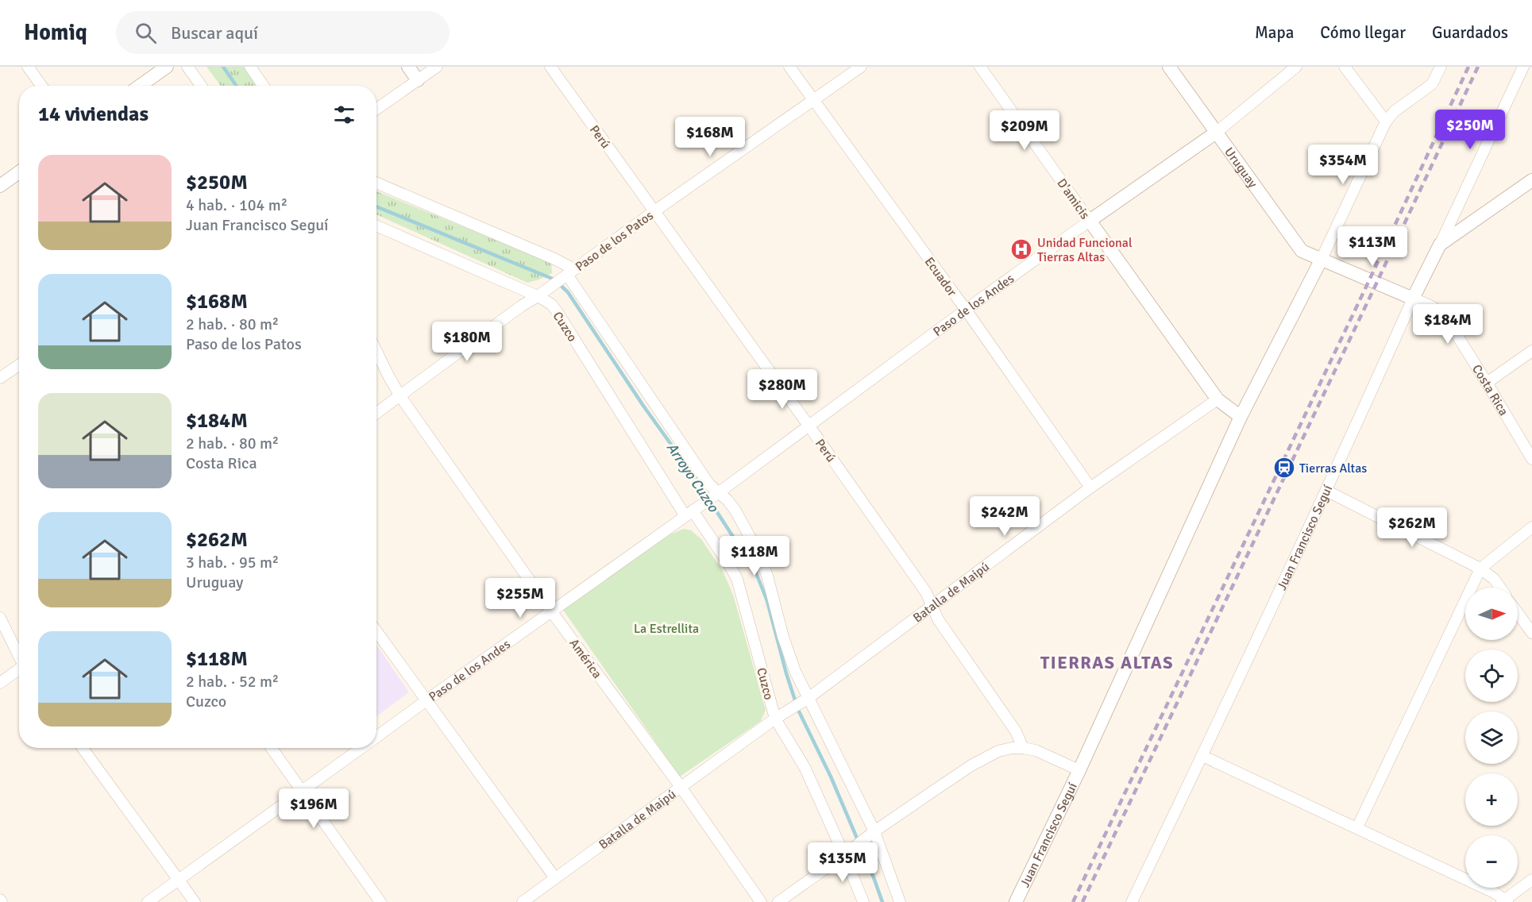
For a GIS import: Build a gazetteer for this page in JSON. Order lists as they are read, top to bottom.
{
  "streets": {
    "street": [
      "Perú",
      "Uruguay",
      "D'amicis",
      "Paso de los Patos",
      "Ecuador",
      "Paso de los Andes",
      "Cuzco",
      "Costa Rica",
      "Juan Francisco Seguí",
      "Batalla de Maipú",
      "América"
    ]
  },
  "crossings": [
    ["Perú", "Paso de los Patos"],
    ["Perú", "Paso de los Andes"],
    ["Perú", "Batalla de Maipú"],
    ["Uruguay", "Paso de los Andes"],
    ["Uruguay", "Costa Rica"],
    ["Uruguay", "Juan Francisco Seguí"],
    ["D'amicis", "Paso de los Andes"],
    ["D'amicis", "Juan Francisco Seguí"],
    ["D'amicis", "Batalla de Maipú"],
    ["Paso de los Patos", "Ecuador"],
    ["Paso de los Patos", "Cuzco"],
    ["Paso de los Patos", "América"],
    ["Ecuador", "Paso de los Andes"],
    ["Ecuador", "Batalla de Maipú"],
    ["Paso de los Andes", "Cuzco"],
    ["Paso de los Andes", "América"],
    ["Cuzco", "Batalla de Maipú"],
    ["Costa Rica", "Juan Francisco Seguí"],
    ["Batalla de Maipú", "América"]
  ],
  "districts": ["TIERRAS ALTAS"],
  "water": ["Arroyo Cuzco"],
  "parks": ["La Estrellita"],
  "places": {
    "hospital": ["Unidad Funcional Tierras Altas"],
    "station": ["Tierras Altas"]
  },
  "north": "right",
  "page": {
    "header": "Homiq",
    "search": "Buscar aquí",
    "nav": ["Mapa", "Cómo llegar", "Guardados"],
    "heading": "14 viviendas",
    "price": [
      "$250M",
      "$209M",
      "$168M",
      "$354M",
      "$113M",
      "$184M",
      "$180M",
      "$280M",
      "$242M",
      "$262M",
      "$118M",
      "$255M",
      "$196M",
      "$135M"
    ],
    "list": [
      {
        "name": "$250M",
        "note": "4 hab. · 104 m² · Juan Francisco Seguí"
      },
      {
        "name": "$168M",
        "note": "2 hab. · 80 m² · Paso de los Patos"
      },
      {
        "name": "$184M",
        "note": "2 hab. · 80 m² · Costa Rica"
      },
      {
        "name": "$262M",
        "note": "3 hab. · 95 m² · Uruguay"
      },
      {
        "name": "$118M",
        "note": "2 hab. · 52 m² · Cuzco"
      }
    ],
    "map_buttons": ["+", "−"]
  }
}
